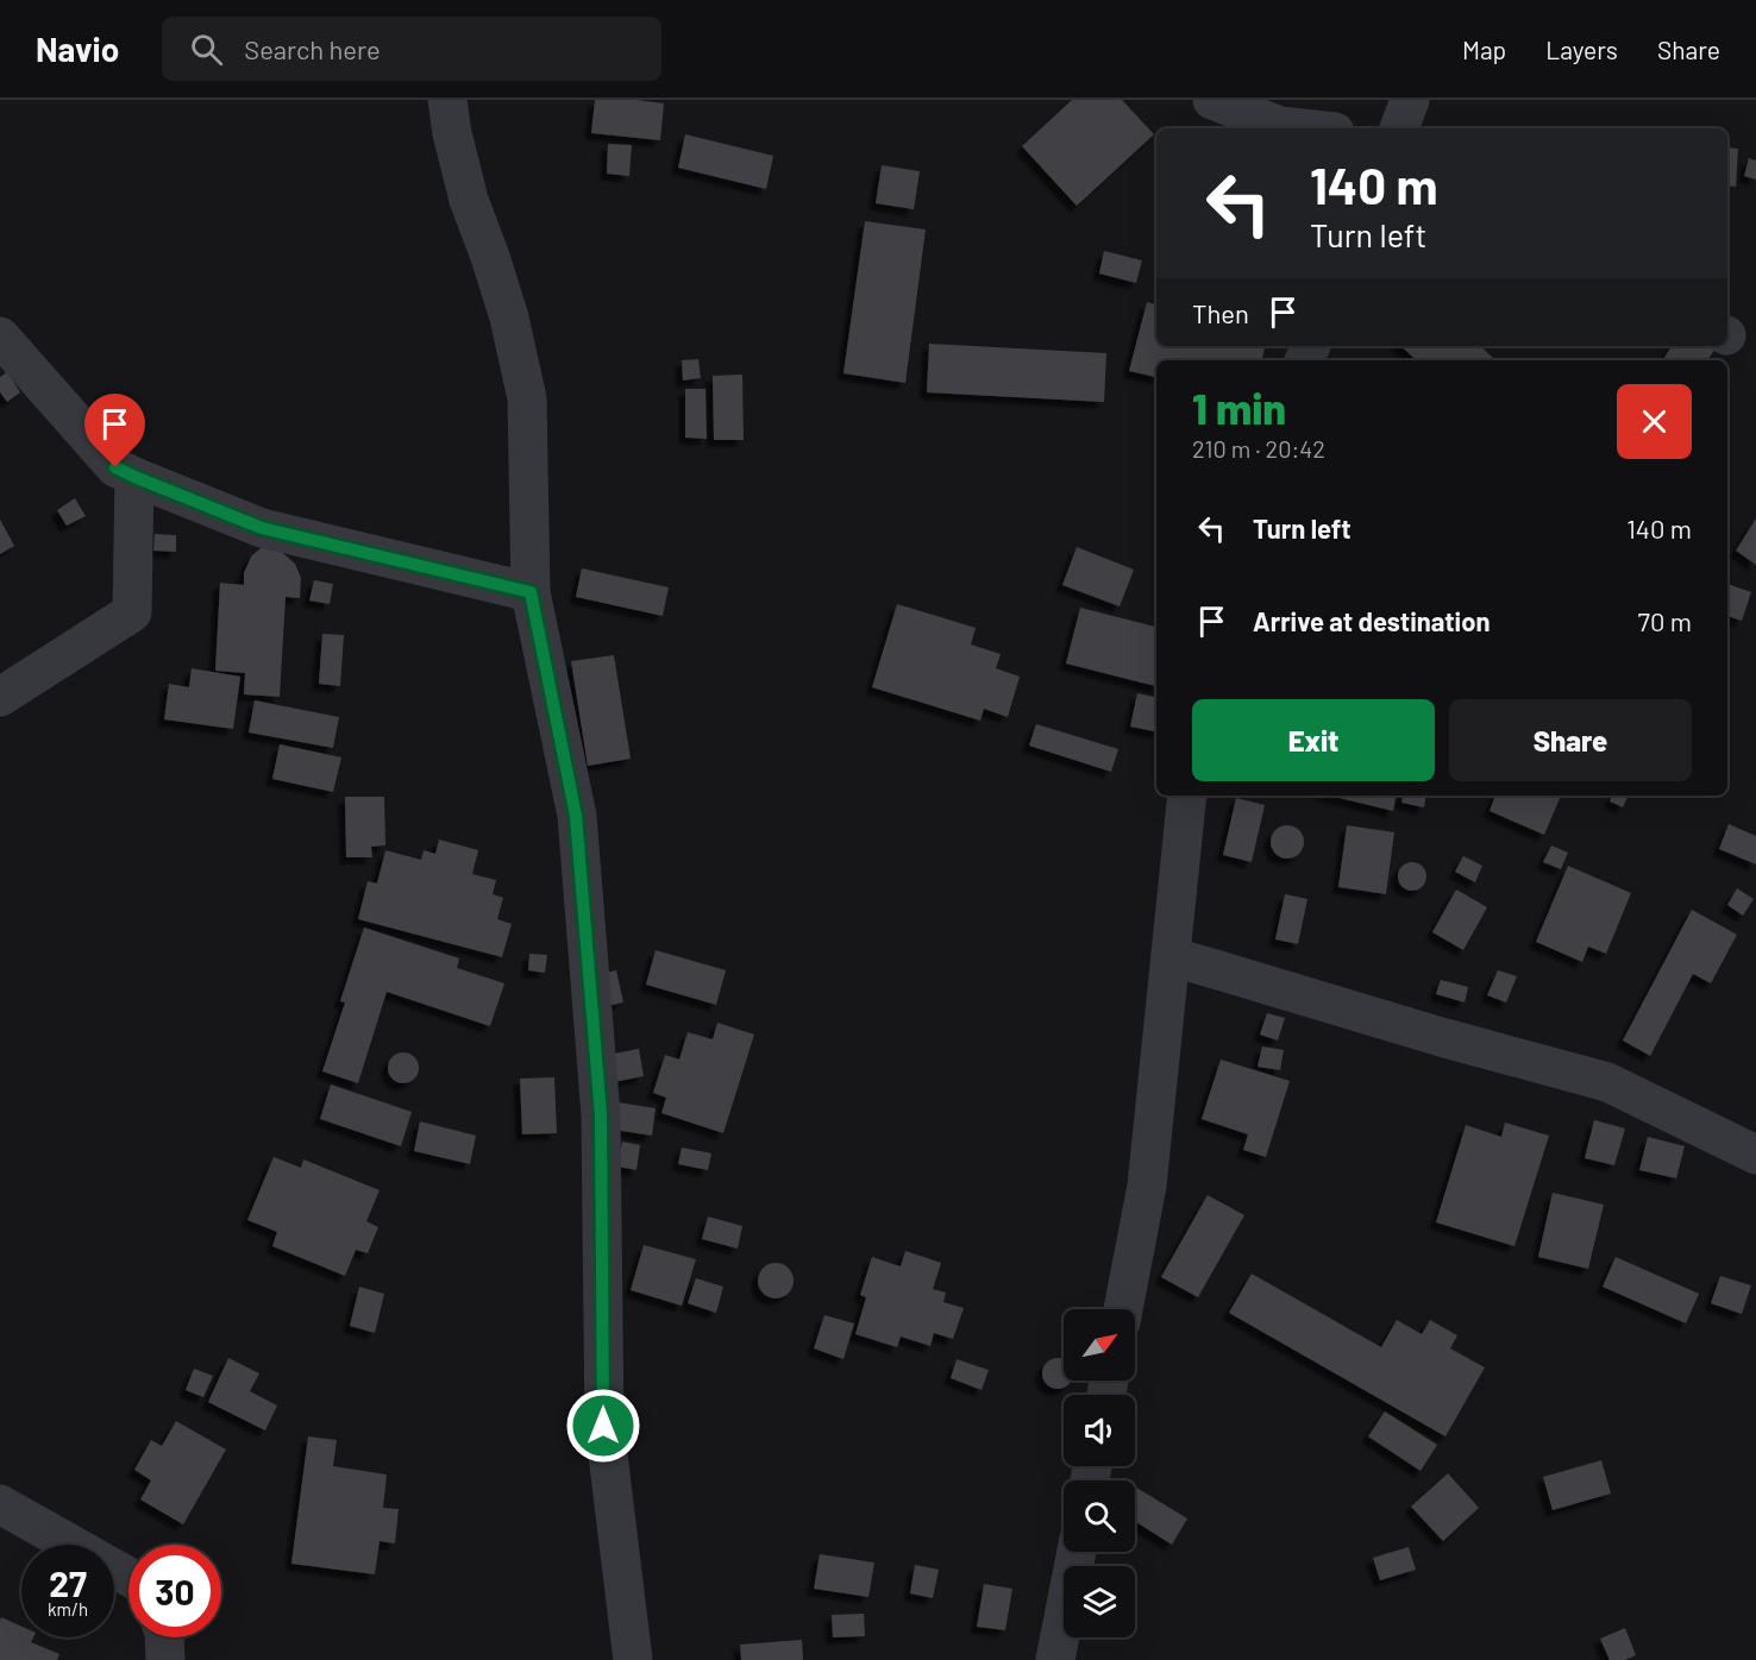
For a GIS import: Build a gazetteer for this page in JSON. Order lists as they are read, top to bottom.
{
  "north": "top right",
  "page": {
    "header": "Navio",
    "search": "Search here",
    "nav": ["Map", "Layers", "Share"],
    "turn": ["140 m", "Turn left"],
    "then": "Then",
    "heading": ["1 min", "210 m · 20:42"],
    "list": [
      {
        "name": "Turn left",
        "value": "140 m"
      },
      {
        "name": "Arrive at destination",
        "value": "70 m"
      }
    ],
    "buttons": ["Exit", "Share"],
    "speed": "27 km/h",
    "limit": "30"
  }
}
